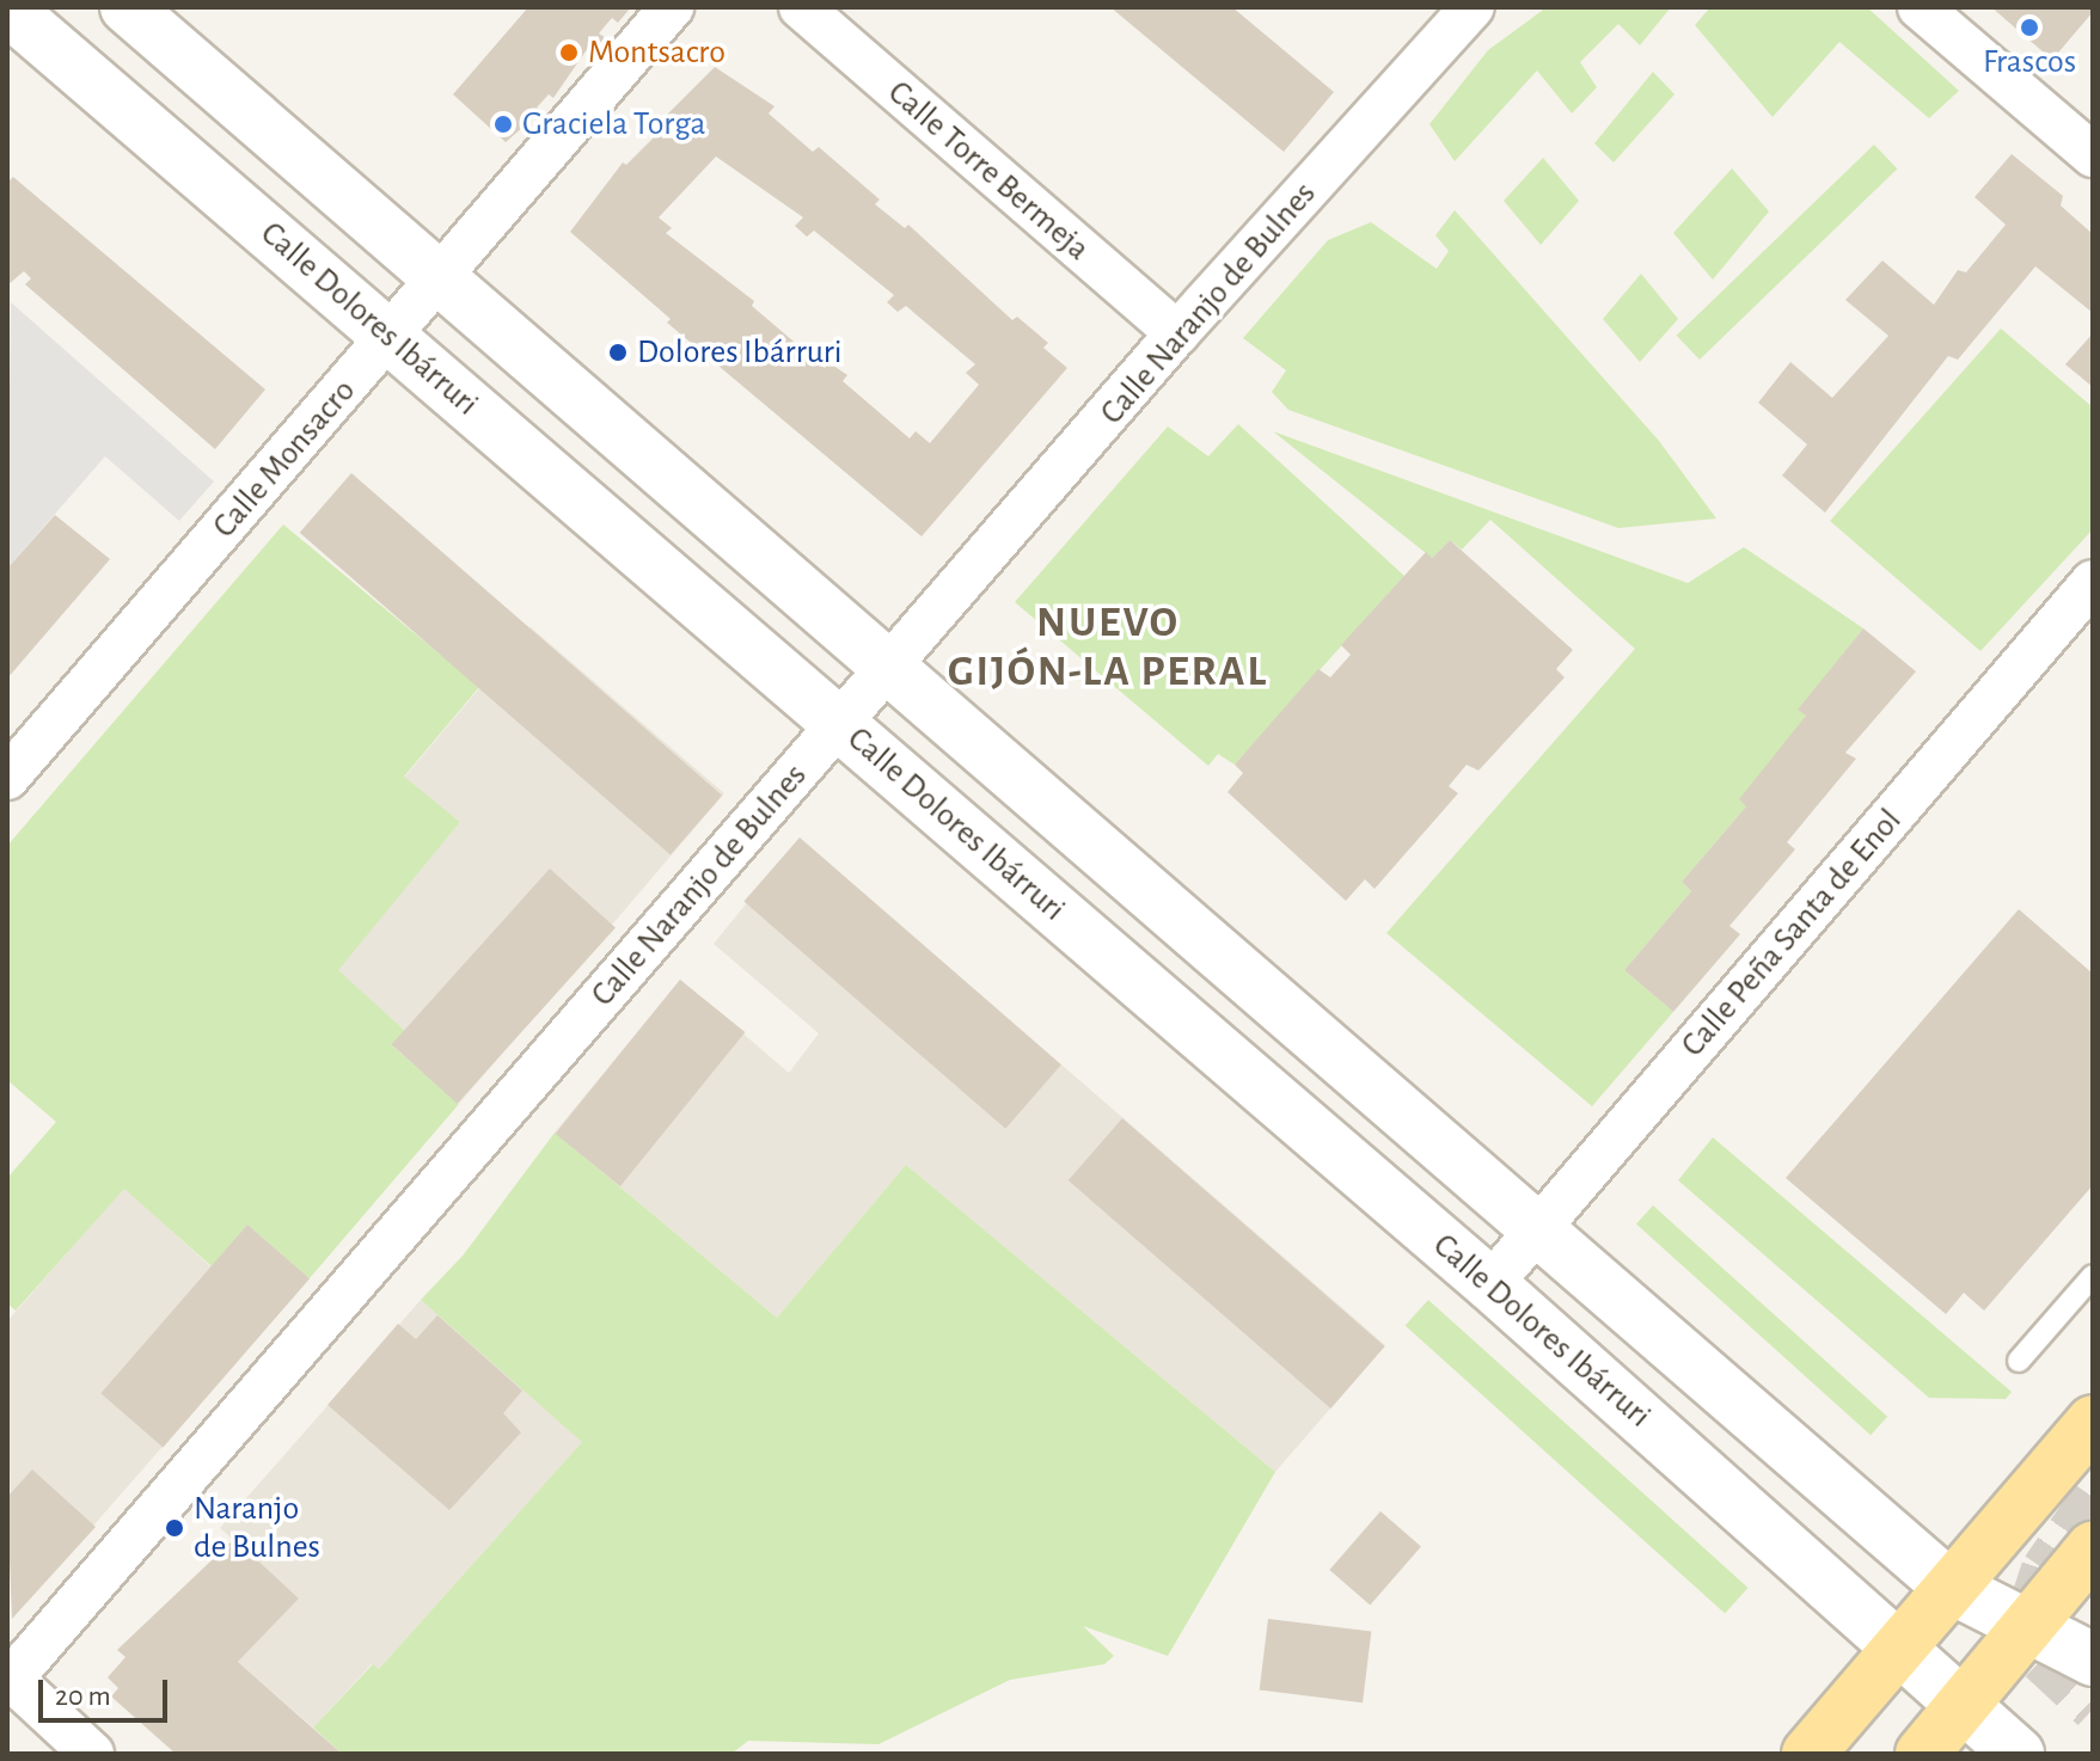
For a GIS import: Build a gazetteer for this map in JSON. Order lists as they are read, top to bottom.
{
  "streets": {
    "street": [
      "Calle Torre Bermeja",
      "Calle Naranjo de Bulnes",
      "Calle Dolores Ibárruri",
      "Calle Monsacro",
      "Calle Peña Santa de Enol"
    ]
  },
  "crossings": [
    ["Calle Torre Bermeja", "Calle Naranjo de Bulnes"],
    ["Calle Naranjo de Bulnes", "Calle Dolores Ibárruri"],
    ["Calle Dolores Ibárruri", "Calle Monsacro"],
    ["Calle Dolores Ibárruri", "Calle Peña Santa de Enol"]
  ],
  "districts": ["NUEVO GIJÓN-LA PERAL"],
  "places": [
    "Frascos",
    "Montsacro",
    "Graciela Torga",
    "Dolores Ibárruri",
    "Naranjo de Bulnes"
  ],
  "scale_bar": "20 m"
}
